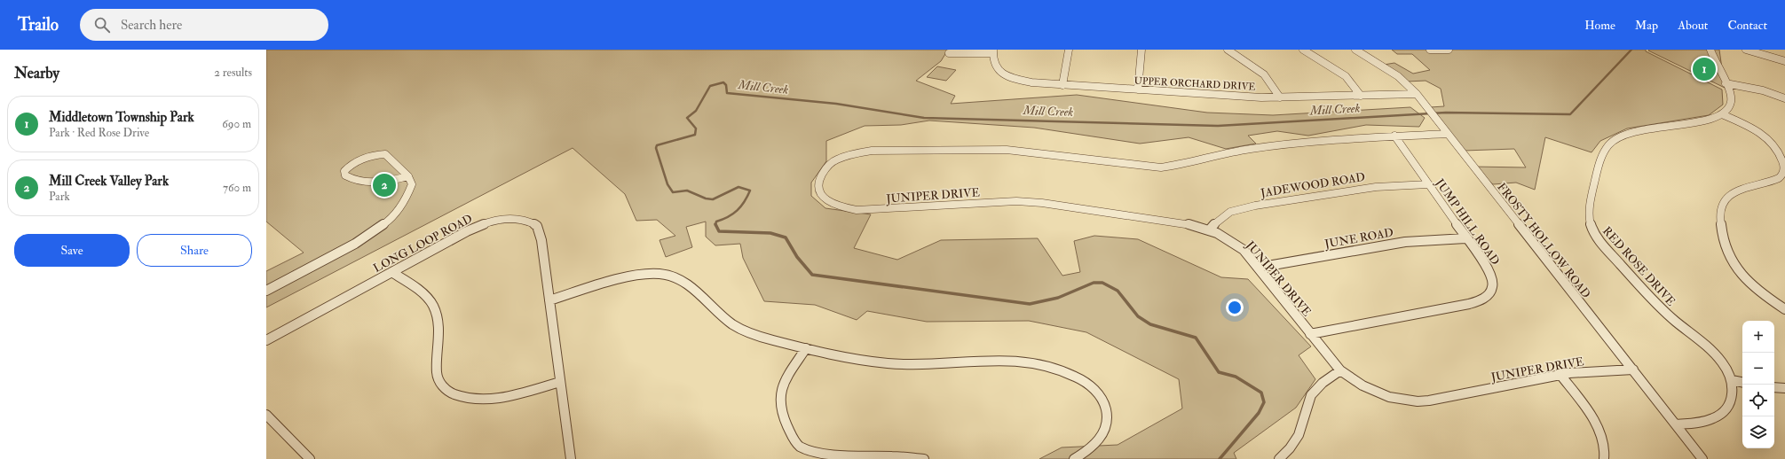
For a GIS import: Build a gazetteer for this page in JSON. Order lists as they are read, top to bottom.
{
  "streets": {
    "street": [
      "UPPER ORCHARD DRIVE",
      "JADEWOOD ROAD",
      "JUNIPER DRIVE",
      "JUMP HILL ROAD",
      "JUNE ROAD",
      "FROSTY HOLLOW ROAD",
      "LONG LOOP ROAD",
      "RED ROSE DRIVE"
    ]
  },
  "crossings": [
    ["UPPER ORCHARD DRIVE", "FROSTY HOLLOW ROAD"],
    ["JADEWOOD ROAD", "JUNIPER DRIVE"],
    ["JADEWOOD ROAD", "JUMP HILL ROAD"],
    ["JUNIPER DRIVE", "JUMP HILL ROAD"],
    ["JUNIPER DRIVE", "JUNE ROAD"],
    ["JUNIPER DRIVE", "FROSTY HOLLOW ROAD"],
    ["JUMP HILL ROAD", "JUNE ROAD"],
    ["FROSTY HOLLOW ROAD", "RED ROSE DRIVE"]
  ],
  "water": ["Mill Creek"],
  "page": {
    "header": "Trailo",
    "search": "Search here",
    "nav": [
      "Home",
      "Map",
      "About",
      "Contact"
    ],
    "heading": ["Nearby", "2 results"],
    "pins": ["1", "2"],
    "list": [
      {
        "mark": "1",
        "name": "Middletown Township Park",
        "note": "Park · Red Rose Drive",
        "value": "690 m"
      },
      {
        "mark": "2",
        "name": "Mill Creek Valley Park",
        "note": "Park",
        "value": "760 m"
      }
    ],
    "buttons": ["Save", "Share"],
    "map_buttons": ["+", "−"]
  }
}
